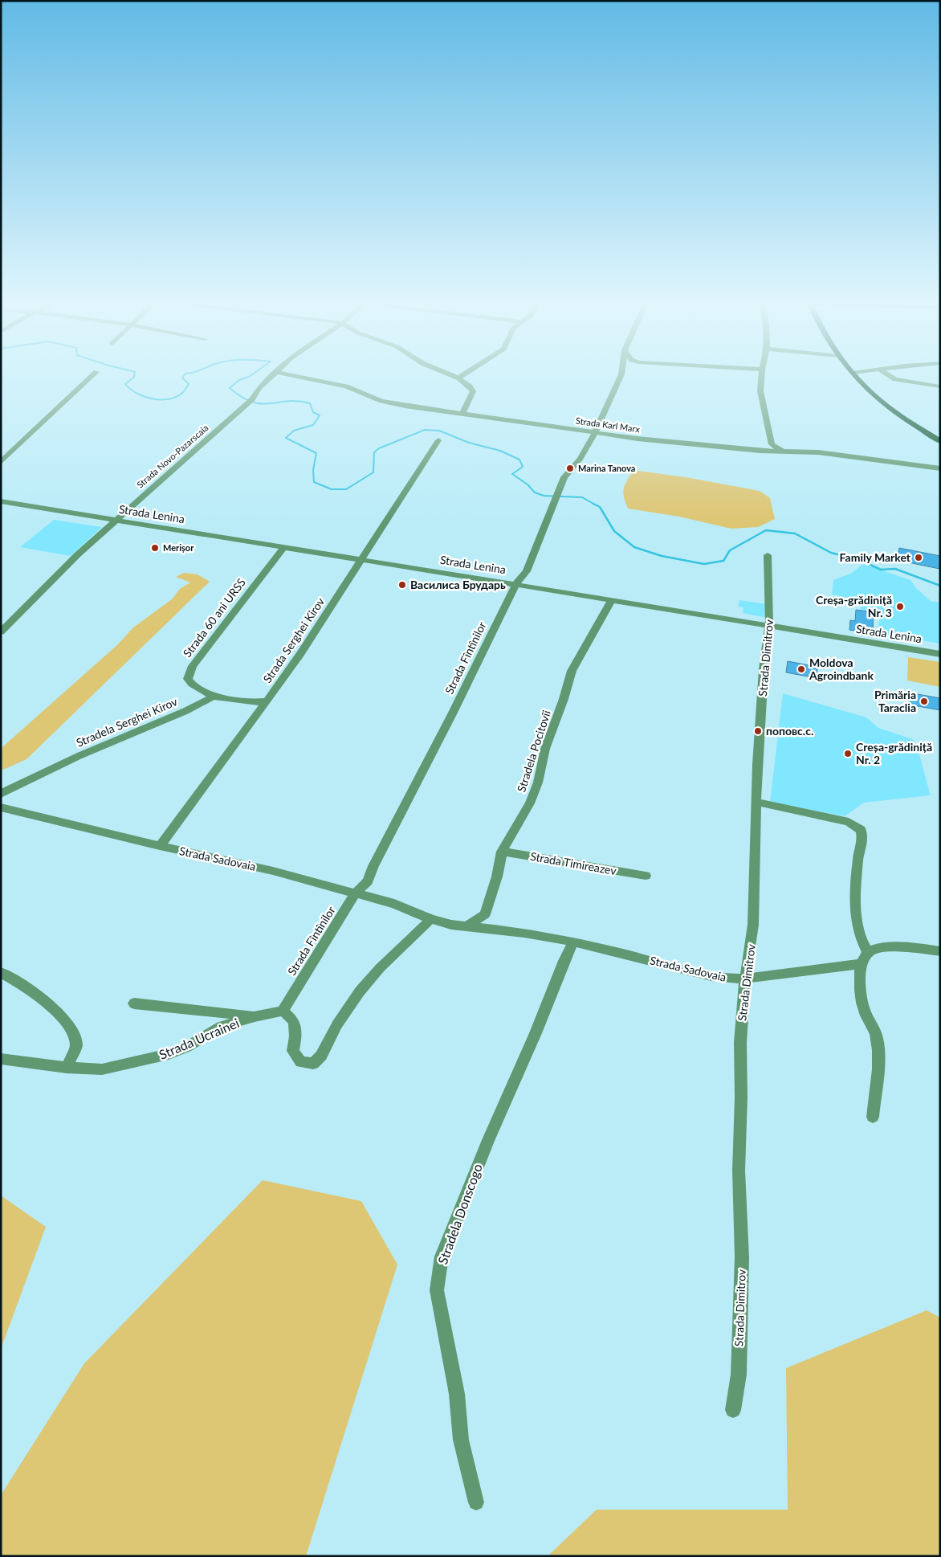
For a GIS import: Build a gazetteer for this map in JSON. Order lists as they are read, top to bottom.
{
  "streets": {
    "street": [
      "Strada Karl Marx",
      "Strada Novo-Pazarscaia",
      "Strada Lenina",
      "Strada 60 ani URSS",
      "Strada Serghei Kirov",
      "Strada Fîntînilor",
      "Strada Dimitrov",
      "Stradela Serghei Kirov",
      "Stradela Pocitovîi",
      "Strada Sadovaia",
      "Strada Timireazev",
      "Strada Ucrainei",
      "Stradela Donscogo"
    ]
  },
  "crossings": [
    ["Strada Karl Marx", "Strada Fîntînilor"],
    ["Strada Novo-Pazarscaia", "Strada Lenina"],
    ["Strada Lenina", "Strada 60 ani URSS"],
    ["Strada Lenina", "Strada Serghei Kirov"],
    ["Strada Lenina", "Strada Fîntînilor"],
    ["Strada Lenina", "Strada Dimitrov"],
    ["Strada Lenina", "Stradela Pocitovîi"],
    ["Strada 60 ani URSS", "Stradela Serghei Kirov"],
    ["Strada Serghei Kirov", "Strada Sadovaia"],
    ["Strada Fîntînilor", "Strada Sadovaia"],
    ["Strada Fîntînilor", "Strada Ucrainei"],
    ["Strada Dimitrov", "Strada Sadovaia"],
    ["Stradela Pocitovîi", "Strada Sadovaia"],
    ["Stradela Pocitovîi", "Strada Timireazev"],
    ["Strada Sadovaia", "Stradela Donscogo"]
  ],
  "places": [
    "Marina Tanova",
    "Merișor",
    "Family Market",
    "Василиса Брударь",
    "Creșa-grădiniță Nr. 3",
    "Moldova Agroindbank",
    "Primăria Taraclia",
    "поповс.с.",
    "Creșa-grădiniță Nr. 2"
  ]
}
